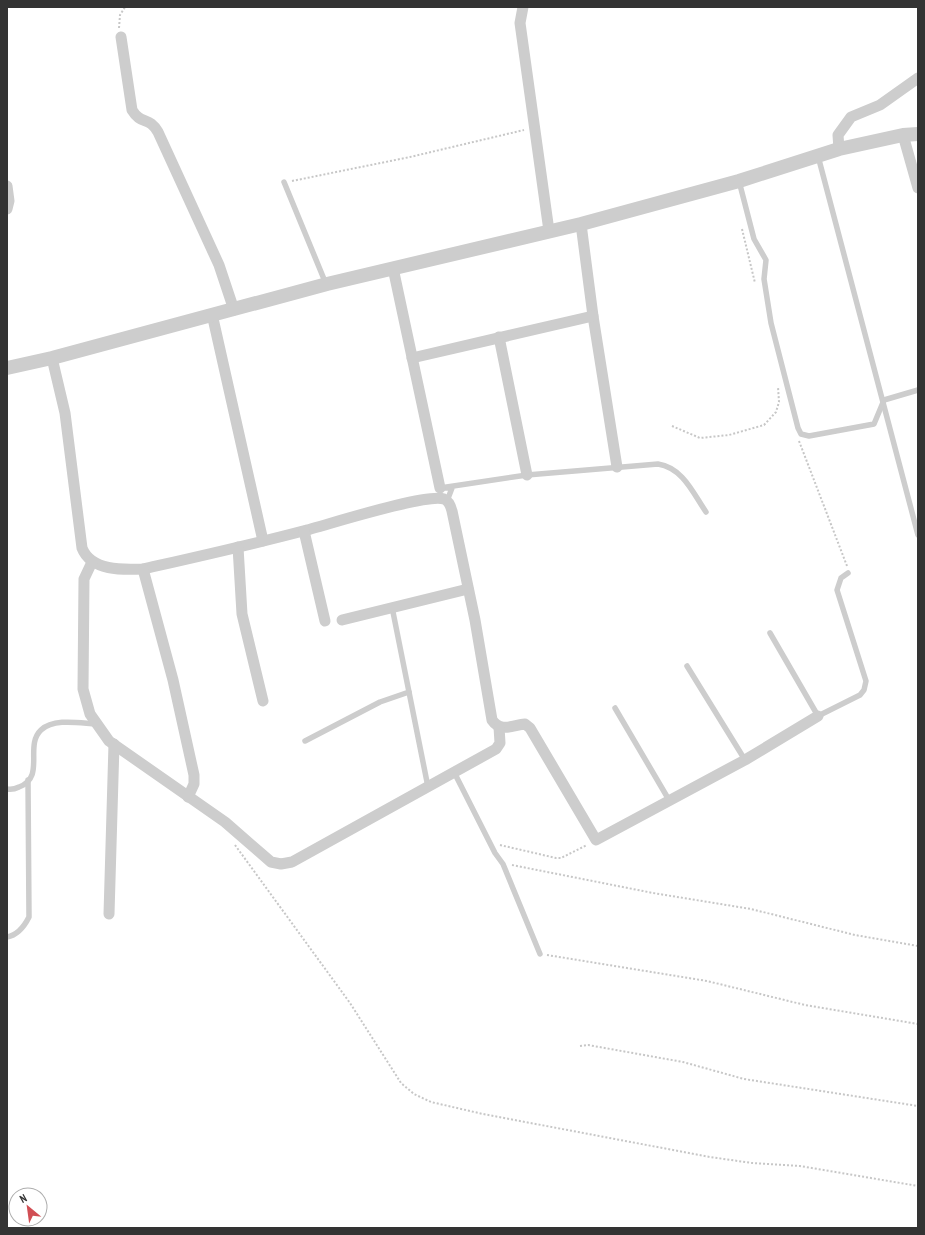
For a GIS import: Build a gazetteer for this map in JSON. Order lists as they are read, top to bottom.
{
  "north": "top left"
}
